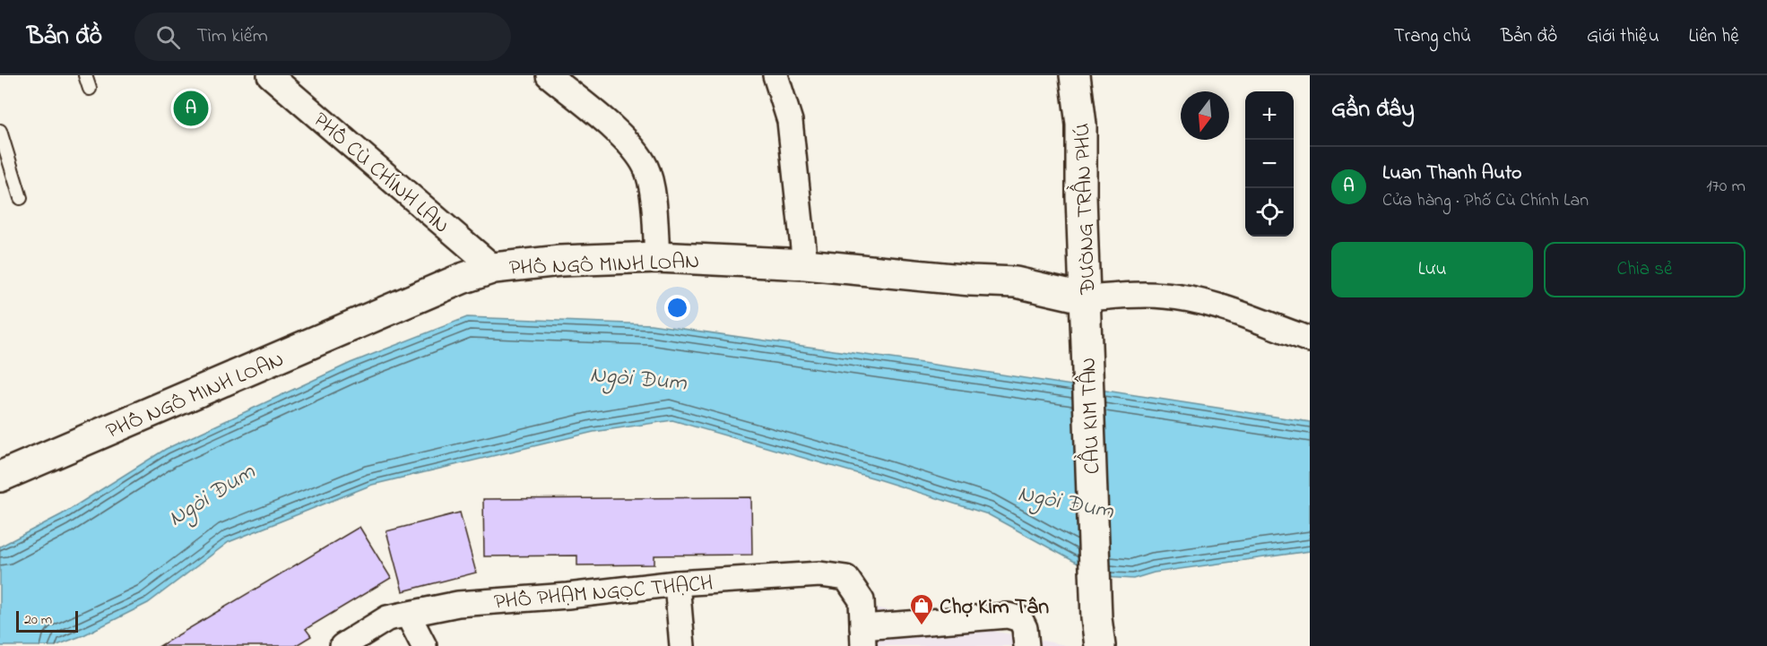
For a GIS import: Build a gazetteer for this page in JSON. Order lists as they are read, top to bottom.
{
  "streets": {
    "main road": ["ĐƯỜNG TRẦN PHÚ", "PHỐ NGÔ MINH LOAN", "CẦU KIM TÂN"],
    "street": ["PHỐ CÙ CHÍNH LAN", "PHỐ PHẠM NGỌC THẠCH"]
  },
  "crossings": [
    ["PHỐ CÙ CHÍNH LAN", "PHỐ NGÔ MINH LOAN"],
    ["ĐƯỜNG TRẦN PHÚ", "PHỐ NGÔ MINH LOAN"],
    ["ĐƯỜNG TRẦN PHÚ", "CẦU KIM TÂN"]
  ],
  "water": ["Ngòi Đum"],
  "places": {
    "shop": ["Chợ Kim Tân"]
  },
  "scale_bar": "20 m",
  "north": "bottom",
  "page": {
    "header": "Bản đồ",
    "search": "Tìm kiếm",
    "nav": [
      "Trang chủ",
      "Bản đồ",
      "Giới thiệu",
      "Liên hệ"
    ],
    "heading": "Gần đây",
    "pins": "A",
    "map_buttons": ["+", "−"],
    "list": [
      {
        "mark": "A",
        "name": "Luan Thanh Auto",
        "note": "Cửa hàng · Phố Cù Chính Lan",
        "value": "170 m"
      }
    ],
    "buttons": ["Lưu", "Chia sẻ"],
    "scale": "20 m"
  }
}
